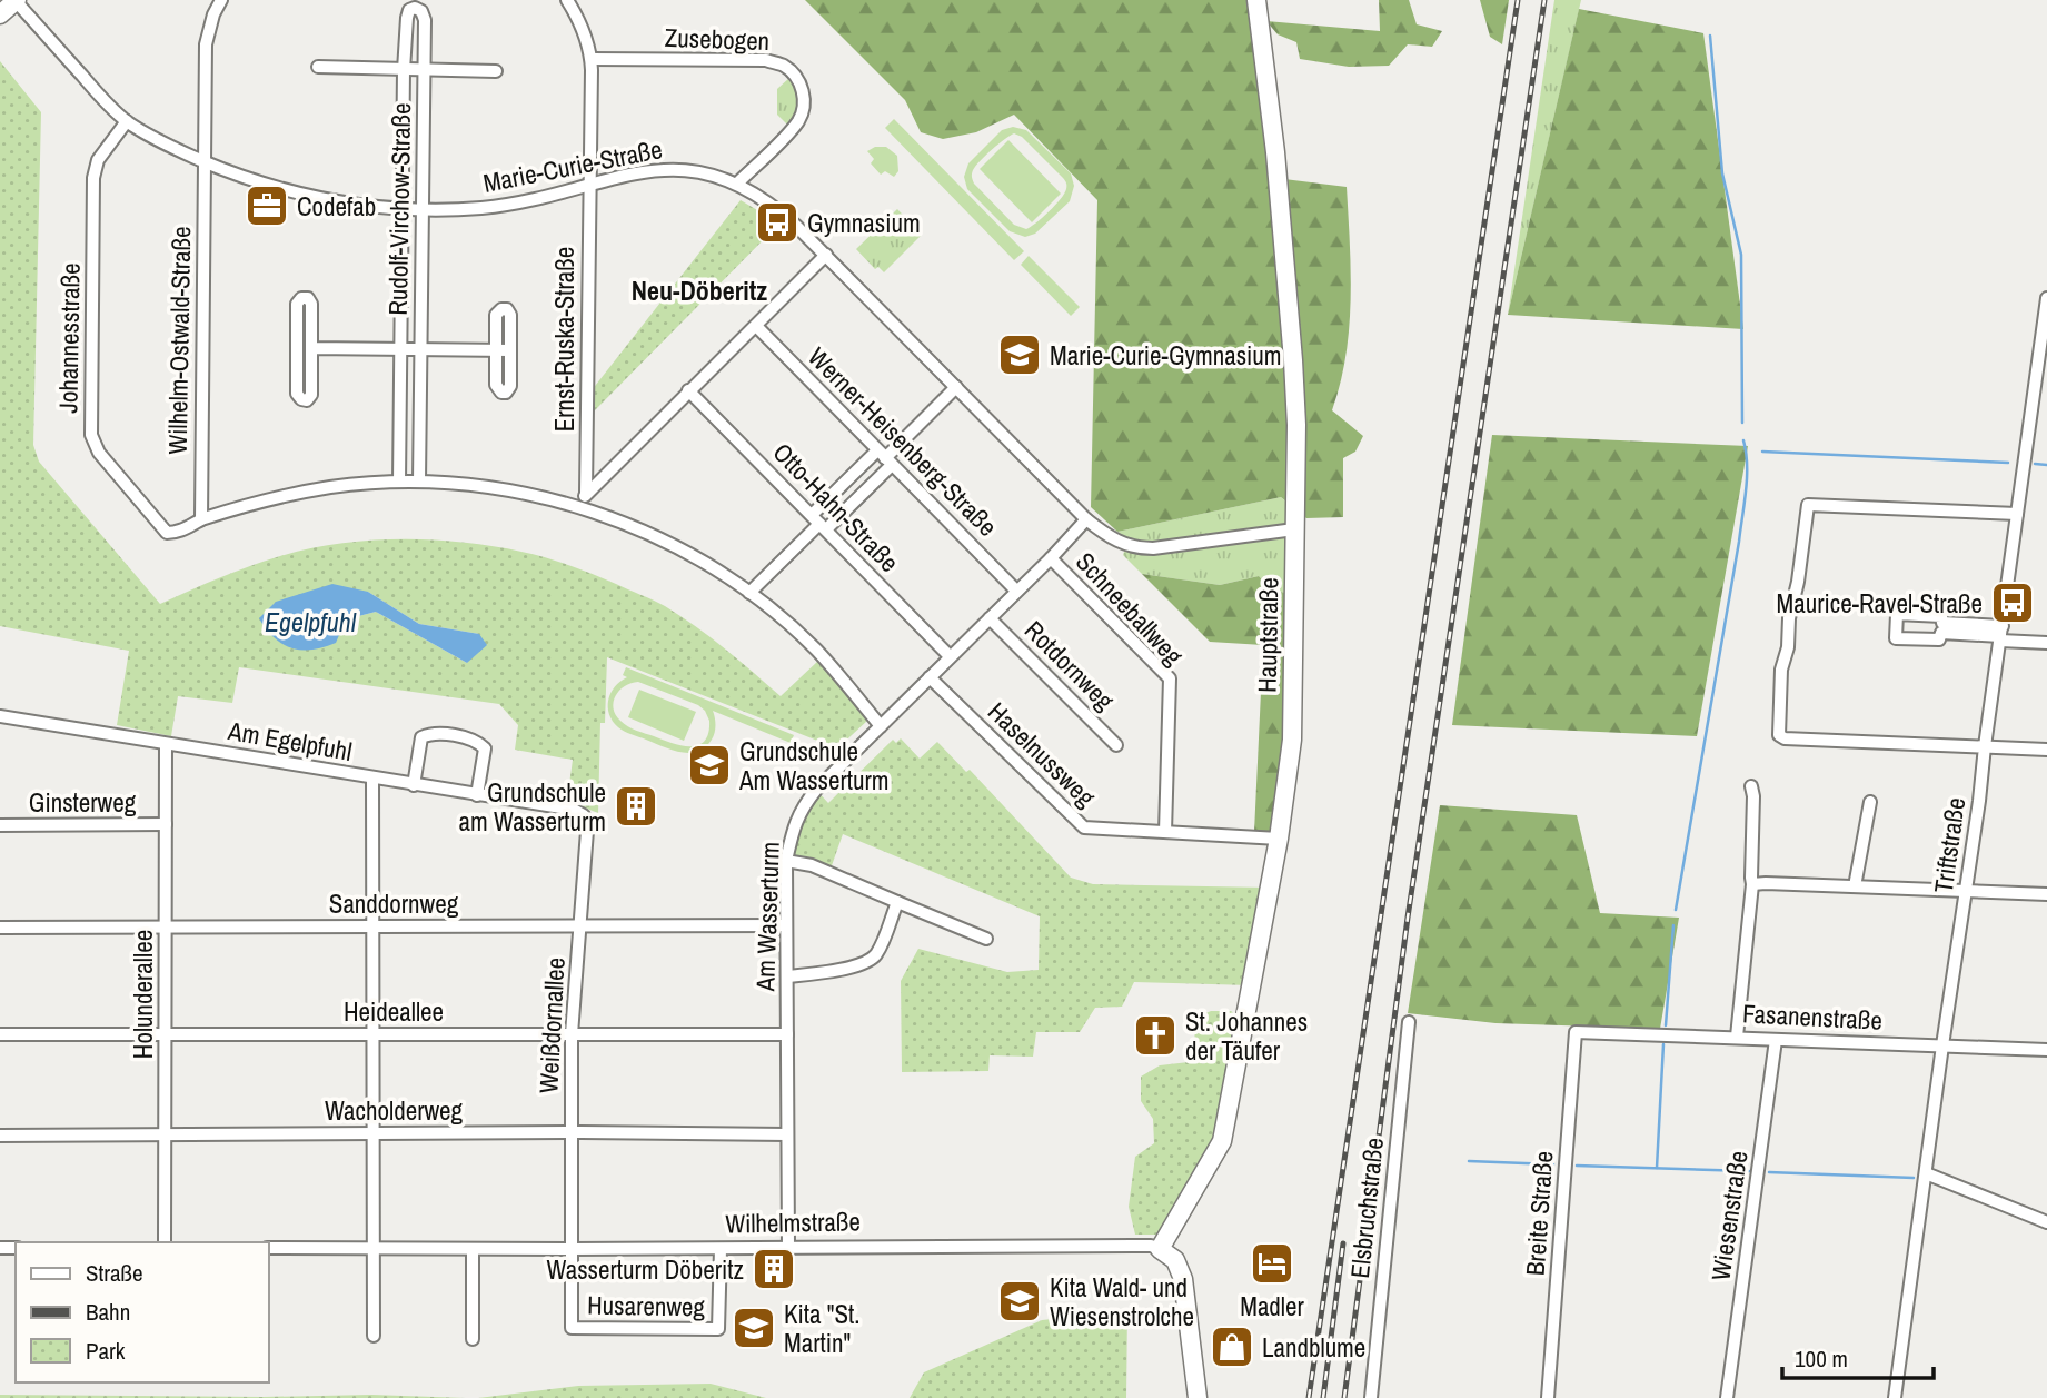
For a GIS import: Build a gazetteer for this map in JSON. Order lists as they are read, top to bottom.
{
  "streets": {
    "street": [
      "Zusebogen",
      "Marie-Curie-Straße",
      "Rudolf-Virchow-Straße",
      "Johannesstraße",
      "Ernst-Ruska-Straße",
      "Wilhelm-Ostwald-Straße",
      "Werner-Heisenberg-Straße",
      "Otto-Hahn-Straße",
      "Schneeballweg",
      "Hauptstraße",
      "Rotdornweg",
      "Am Egelpfuhl",
      "Haselnussweg",
      "Ginsterweg",
      "Triftstraße",
      "Sanddornweg",
      "Am Wasserturm",
      "Holunderallee",
      "Heideallee",
      "Fasanenstraße",
      "Weißdornallee",
      "Wacholderweg",
      "Elsbruchstraße",
      "Breite Straße",
      "Wiesenstraße",
      "Wilhelmstraße",
      "Husarenweg"
    ]
  },
  "crossings": [
    ["Zusebogen", "Marie-Curie-Straße"],
    ["Zusebogen", "Ernst-Ruska-Straße"],
    ["Marie-Curie-Straße", "Rudolf-Virchow-Straße"],
    ["Marie-Curie-Straße", "Johannesstraße"],
    ["Marie-Curie-Straße", "Ernst-Ruska-Straße"],
    ["Marie-Curie-Straße", "Wilhelm-Ostwald-Straße"],
    ["Marie-Curie-Straße", "Hauptstraße"],
    ["Marie-Curie-Straße", "Am Wasserturm"],
    ["Rudolf-Virchow-Straße", "Johannesstraße"],
    ["Johannesstraße", "Wilhelm-Ostwald-Straße"],
    ["Johannesstraße", "Am Wasserturm"],
    ["Werner-Heisenberg-Straße", "Am Wasserturm"],
    ["Otto-Hahn-Straße", "Am Wasserturm"],
    ["Schneeballweg", "Haselnussweg"],
    ["Schneeballweg", "Am Wasserturm"],
    ["Hauptstraße", "Haselnussweg"],
    ["Hauptstraße", "Wilhelmstraße"],
    ["Rotdornweg", "Am Wasserturm"],
    ["Am Egelpfuhl", "Holunderallee"],
    ["Am Egelpfuhl", "Weißdornallee"],
    ["Haselnussweg", "Am Wasserturm"],
    ["Ginsterweg", "Holunderallee"],
    ["Triftstraße", "Fasanenstraße"],
    ["Sanddornweg", "Am Wasserturm"],
    ["Sanddornweg", "Holunderallee"],
    ["Sanddornweg", "Weißdornallee"],
    ["Am Wasserturm", "Heideallee"],
    ["Am Wasserturm", "Wacholderweg"],
    ["Am Wasserturm", "Wilhelmstraße"],
    ["Holunderallee", "Heideallee"],
    ["Holunderallee", "Wacholderweg"],
    ["Heideallee", "Weißdornallee"],
    ["Fasanenstraße", "Breite Straße"],
    ["Fasanenstraße", "Wiesenstraße"],
    ["Weißdornallee", "Wacholderweg"],
    ["Weißdornallee", "Wilhelmstraße"],
    ["Weißdornallee", "Husarenweg"],
    ["Wilhelmstraße", "Husarenweg"]
  ],
  "districts": ["Neu-Döberitz"],
  "water": ["Egelpfuhl"],
  "places": {
    "office": ["Codefab"],
    "bus stop": ["Gymnasium", "Maurice-Ravel-Straße"],
    "school or university": [
      "Marie-Curie-Gymnasium",
      "Grundschule Am Wasserturm",
      "Kita Wald- und Wiesenstrolche",
      "Kita \"St. Martin\""
    ],
    "building": ["Grundschule am Wasserturm", "Wasserturm Döberitz"],
    "church": ["St. Johannes der Täufer"],
    "hotel": ["Madler"],
    "shop": ["Landblume"]
  },
  "legend": ["Straße", "Bahn", "Park"],
  "scale_bar": "100 m"
}
